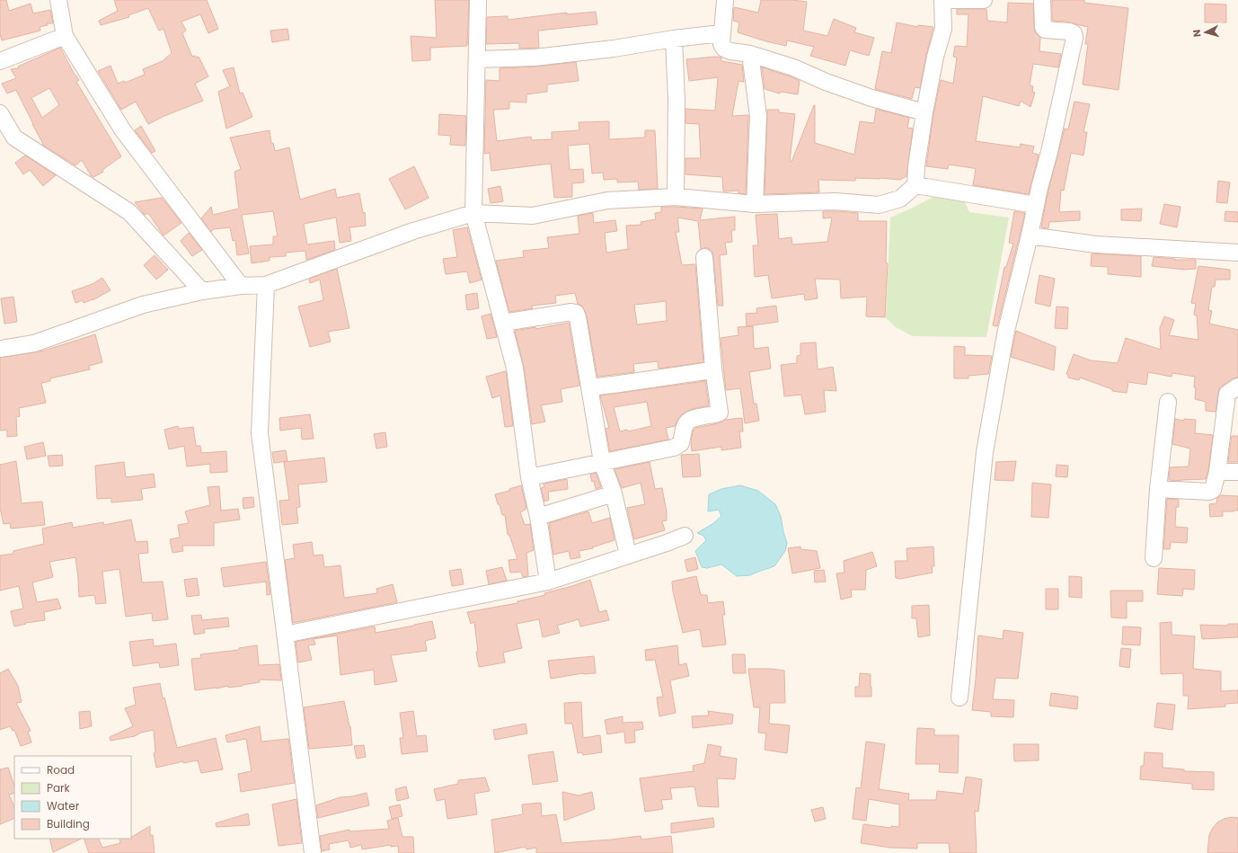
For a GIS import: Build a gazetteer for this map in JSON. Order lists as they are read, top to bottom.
{
  "legend": [
    "Road",
    "Park",
    "Water",
    "Building"
  ],
  "north": "left"
}
